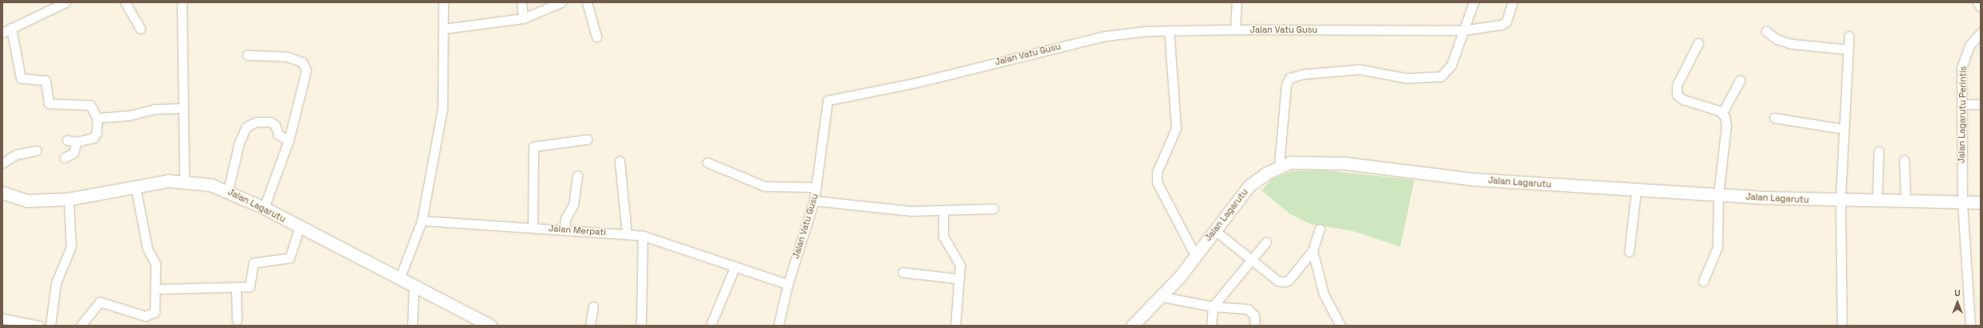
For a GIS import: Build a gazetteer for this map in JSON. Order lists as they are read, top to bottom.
{
  "streets": {
    "street": [
      "Jalan Vatu Gusu",
      "Jalan Lagarutu Perintis",
      "Jalan Lagarutu",
      "Jalan Merpati"
    ]
  },
  "crossings": [
    ["Jalan Vatu Gusu", "Jalan Merpati"],
    ["Jalan Lagarutu Perintis", "Jalan Lagarutu"]
  ],
  "north": "top"
}
